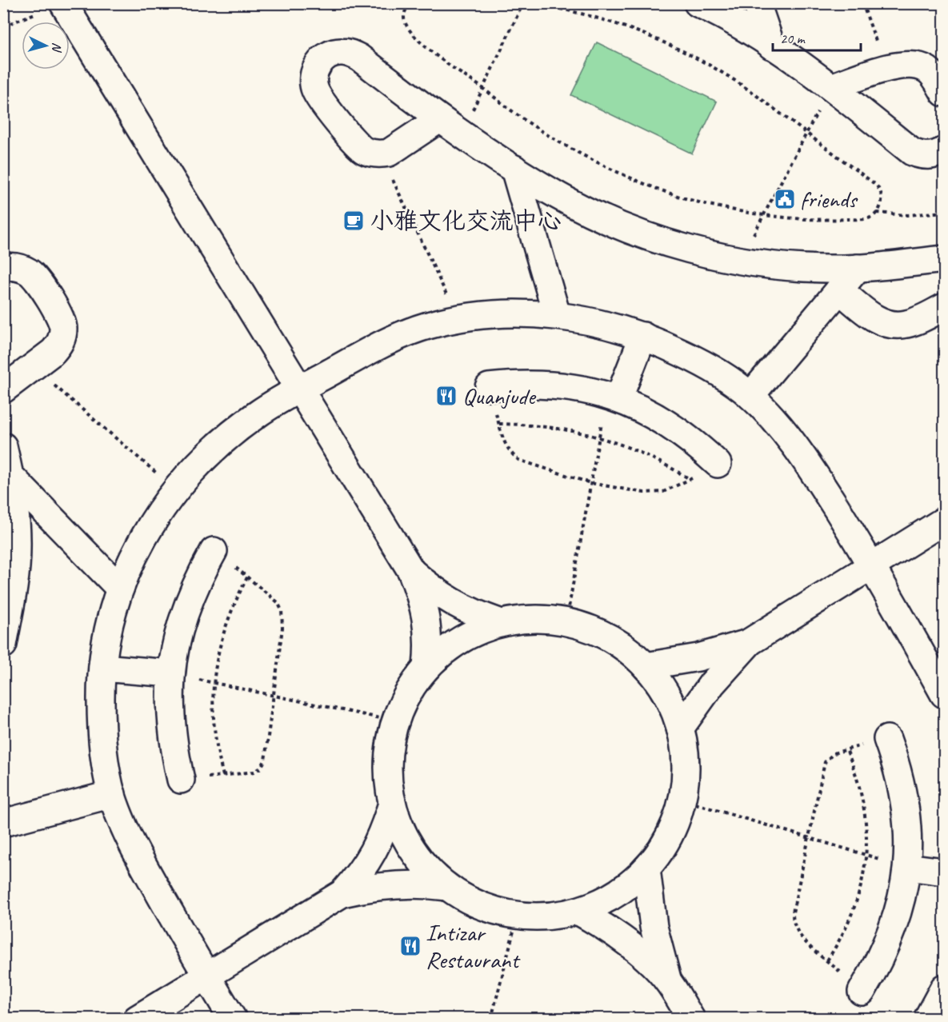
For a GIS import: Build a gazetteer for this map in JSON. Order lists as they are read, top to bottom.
{
  "places": {
    "public building": ["friends"],
    "cafe": ["小雅文化交流中心"],
    "restaurant": ["Quanjude", "Intizar Restaurant"]
  },
  "scale_bar": "20 m",
  "north": "right"
}
